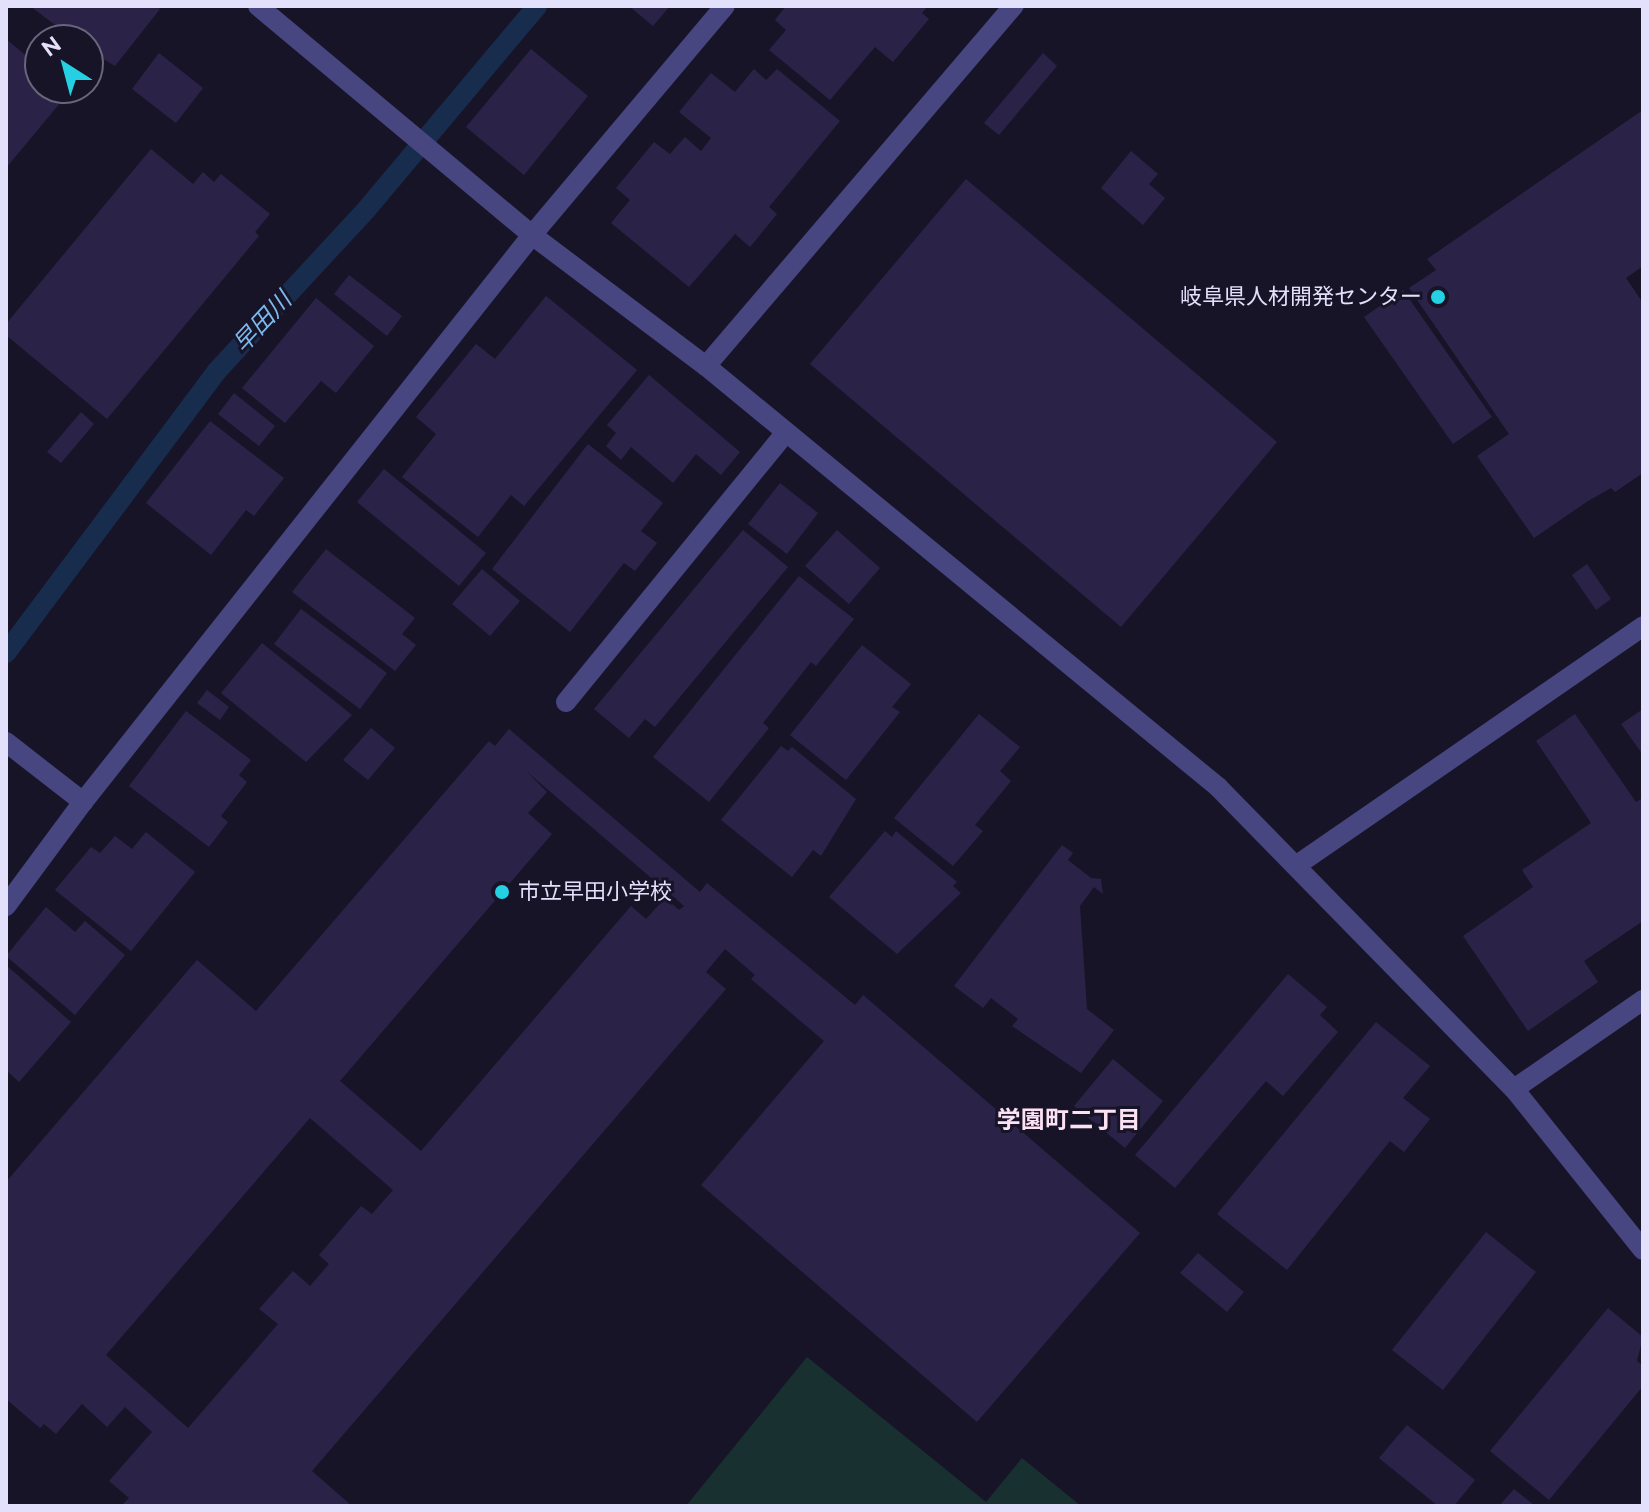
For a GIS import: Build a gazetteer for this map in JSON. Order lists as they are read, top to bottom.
{
  "districts": ["学園町二丁目"],
  "water": ["早田川"],
  "places": ["岐阜県人材開発センター", "市立早田小学校"],
  "north": "top left"
}
